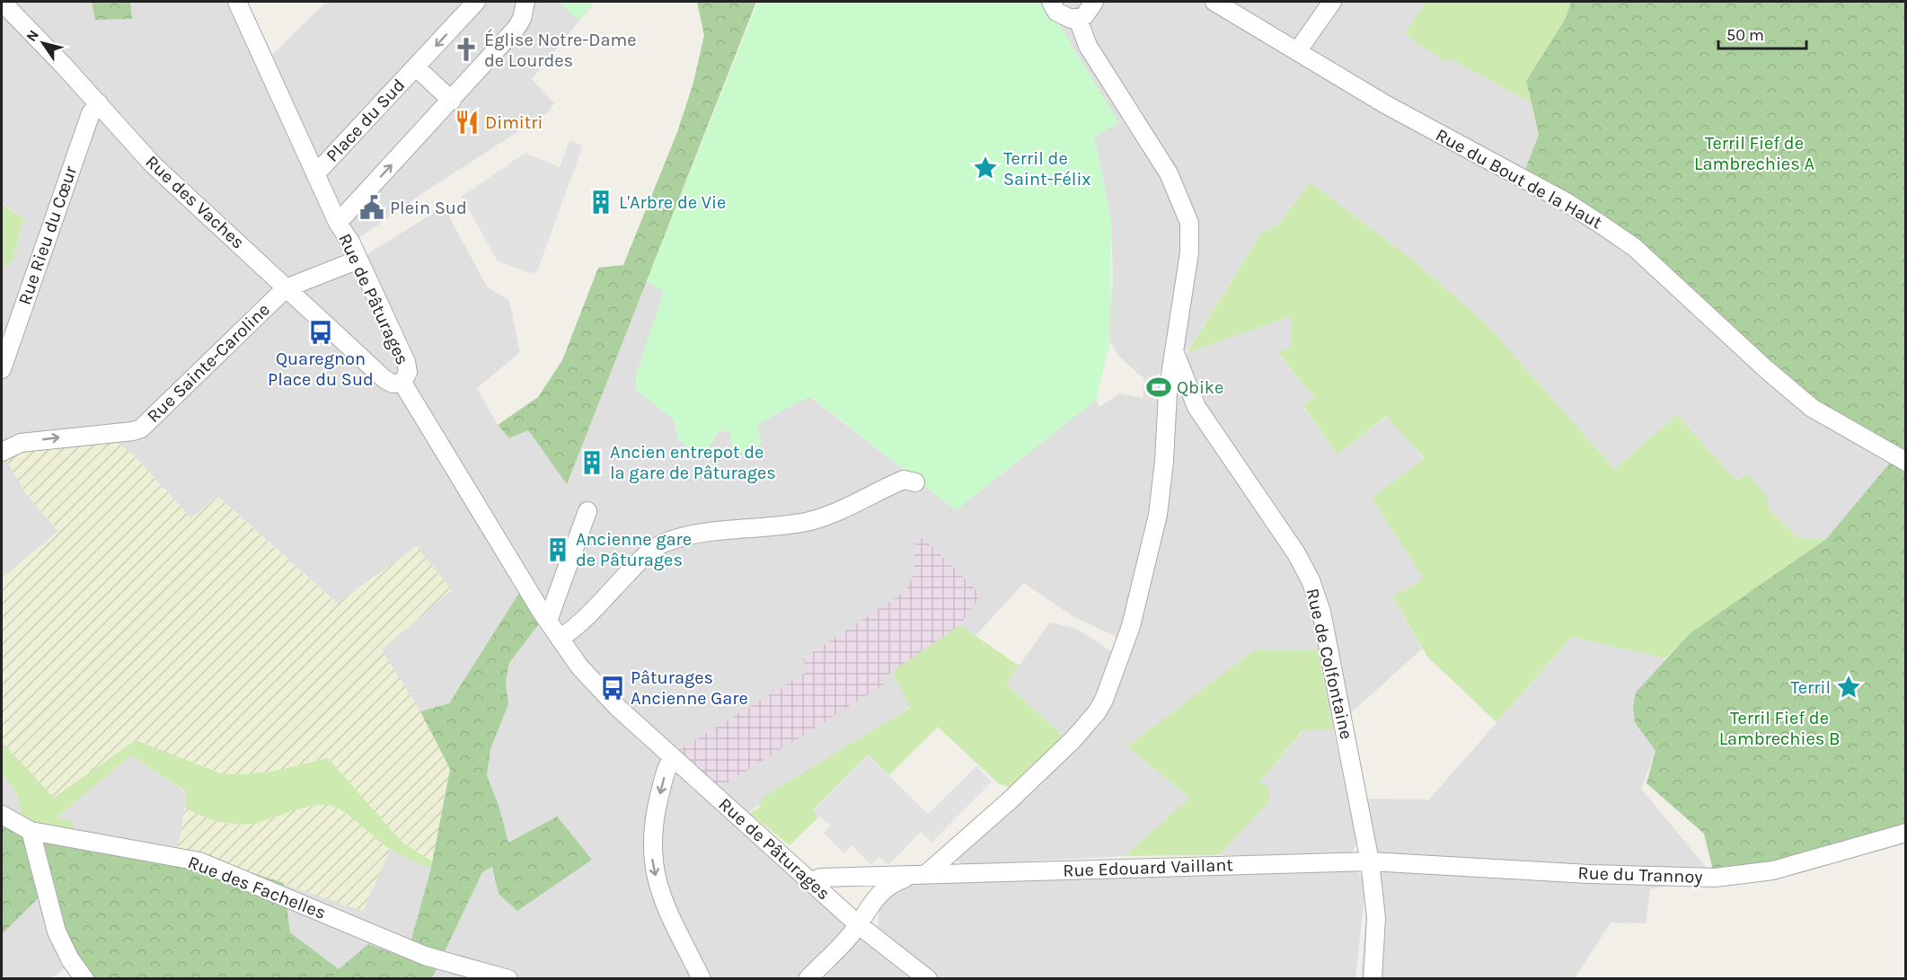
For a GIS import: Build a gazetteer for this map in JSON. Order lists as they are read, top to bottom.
{
  "streets": {
    "street": [
      "Place du Sud",
      "Rue du Bout de la Haut",
      "Rue des Vaches",
      "Rue Rieu du Cœur",
      "Rue de Pâturages",
      "Rue Sainte-Caroline",
      "Rue de Colfontaine",
      "Rue Edouard Vaillant",
      "Rue du Trannoy",
      "Rue des Fachelles"
    ]
  },
  "crossings": [
    ["Place du Sud", "Rue de Pâturages"],
    ["Rue des Vaches", "Rue Rieu du Cœur"],
    ["Rue des Vaches", "Rue de Pâturages"],
    ["Rue des Vaches", "Rue Sainte-Caroline"],
    ["Rue de Pâturages", "Rue Edouard Vaillant"],
    ["Rue de Colfontaine", "Rue Edouard Vaillant"],
    ["Rue de Colfontaine", "Rue du Trannoy"],
    ["Rue Edouard Vaillant", "Rue du Trannoy"]
  ],
  "one_way": ["Rue Sainte-Caroline"],
  "parks": ["Terril Fief de Lambrechies A", "Terril Fief de Lambrechies B"],
  "places": {
    "church": ["Église Notre-Dame de Lourdes"],
    "restaurant": ["Dimitri"],
    "place": ["Terril de Saint-Félix", "Terril"],
    "building": ["L'Arbre de Vie", "Ancien entrepot de la gare de Pâturages", "Ancienne gare de Pâturages"],
    "public building": ["Plein Sud"],
    "bus stop": ["Quaregnon Place du Sud", "Pâturages Ancienne Gare"],
    "sports": ["Qbike"]
  },
  "scale_bar": "50 m",
  "north": "top left"
}
